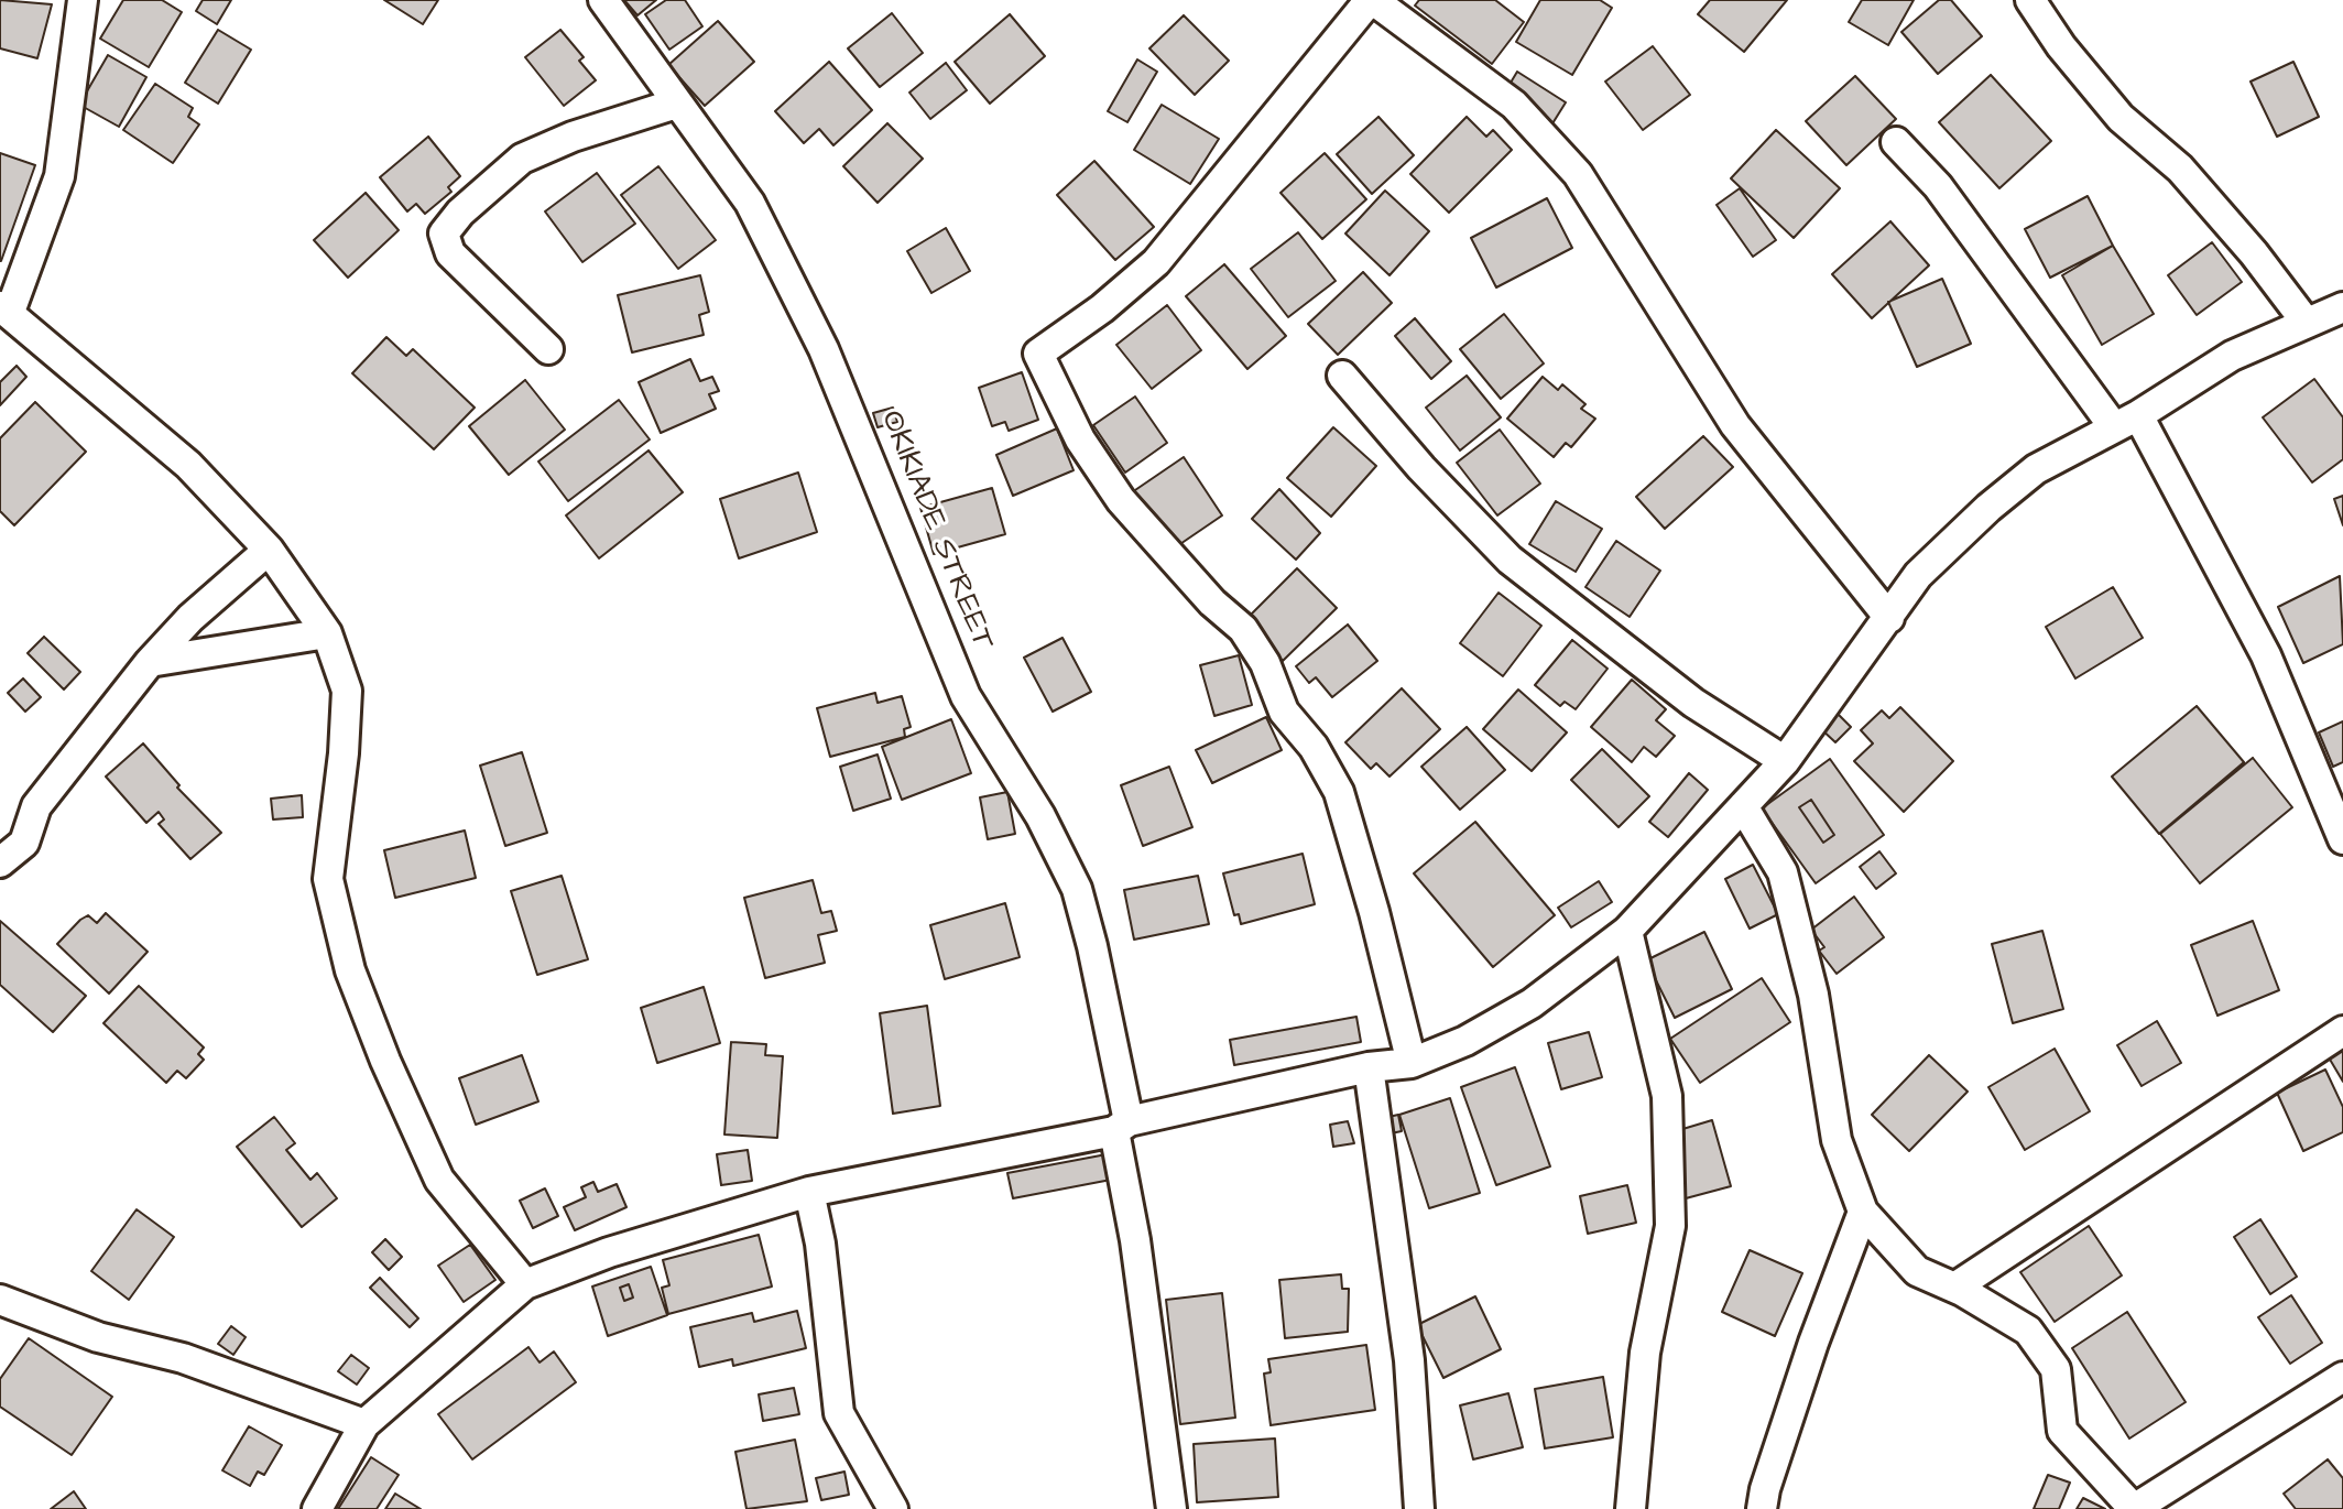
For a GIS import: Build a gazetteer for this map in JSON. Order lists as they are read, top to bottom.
{
  "streets": {
    "street": ["OKIKIADE STREET"]
  }
}
